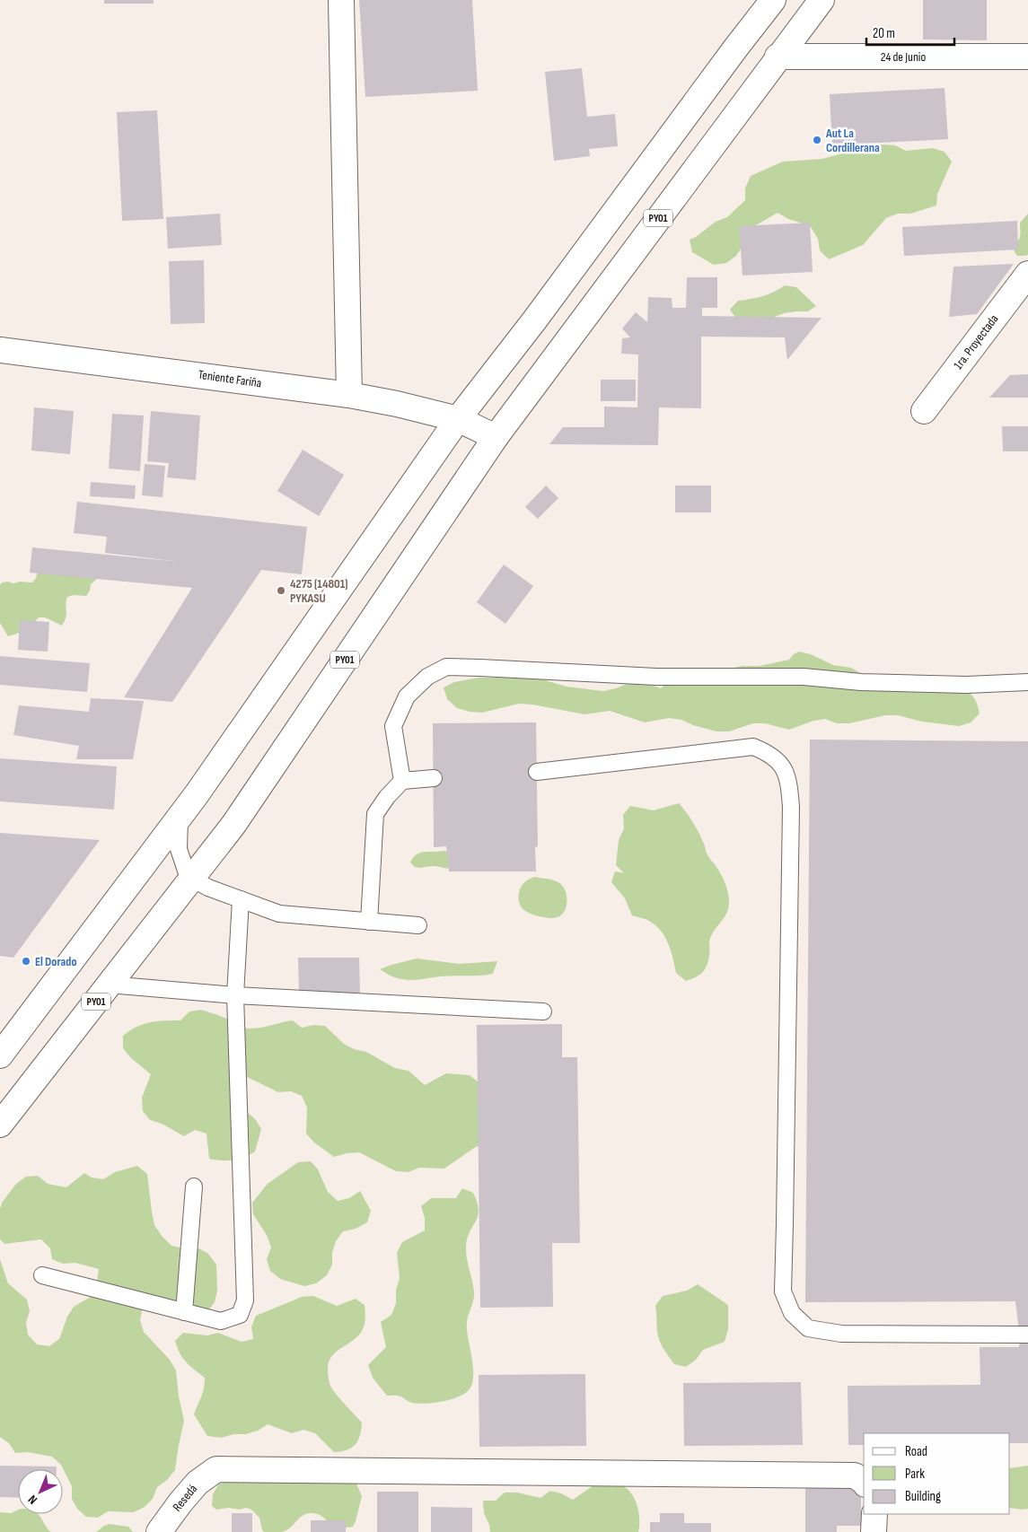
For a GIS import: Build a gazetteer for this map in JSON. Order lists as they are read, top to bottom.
{
  "streets": {
    "main road": [
      "24 de Junio",
      "PY01",
      "1ra. Proyectada",
      "Teniente Fariña",
      "Resedá"
    ]
  },
  "crossings": [
    ["24 de Junio", "PY01"],
    ["PY01", "Teniente Fariña"]
  ],
  "places": ["Aut La Cordillerana", "4275 (14801) PYKASU", "El Dorado"],
  "legend": ["Road", "Park", "Building"],
  "scale_bar": "20 m",
  "north": "bottom left"
}
